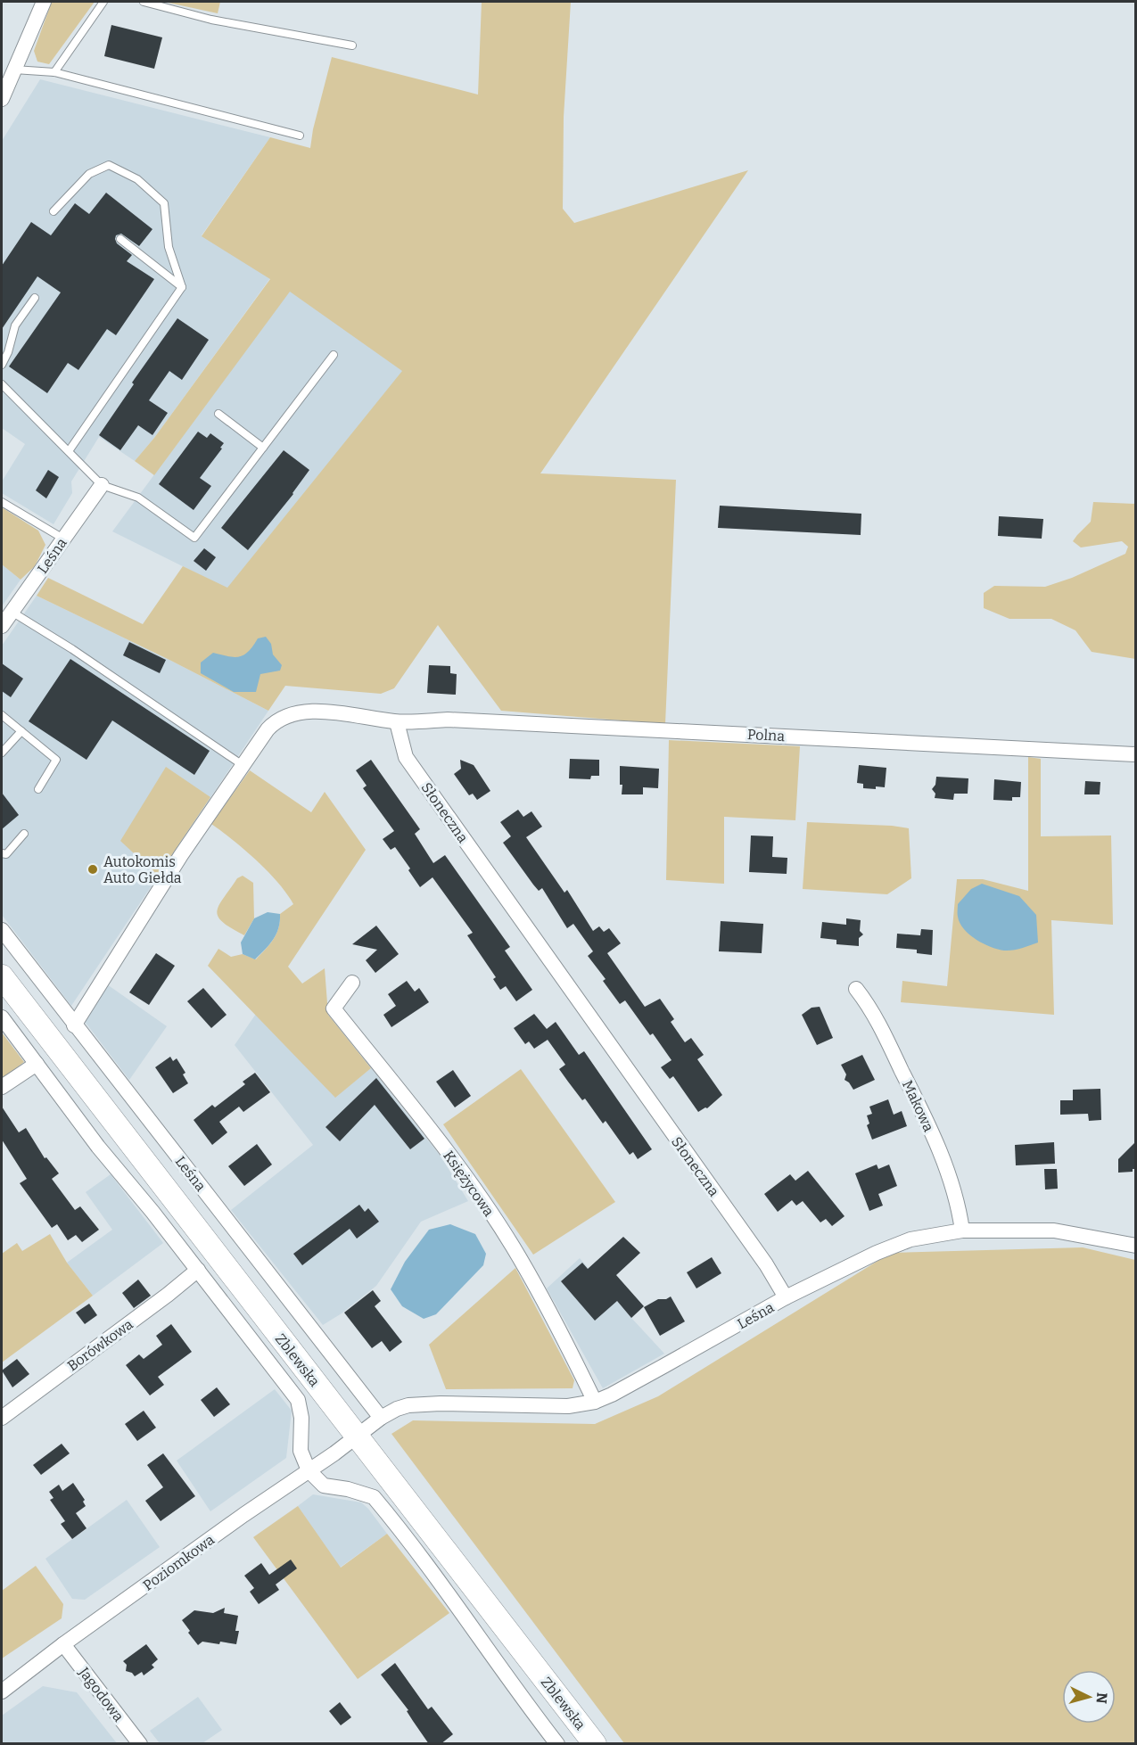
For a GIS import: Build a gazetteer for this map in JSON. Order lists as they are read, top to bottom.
{
  "streets": {
    "main road": ["Zblewska"],
    "street": [
      "Leśna",
      "Polna",
      "Słoneczna",
      "Makowa",
      "Księżycowa",
      "Borówkowa",
      "Poziomkowa",
      "Jagodowa"
    ]
  },
  "crossings": [
    ["Leśna", "Słoneczna"],
    ["Leśna", "Makowa"],
    ["Leśna", "Księżycowa"],
    ["Leśna", "Zblewska"],
    ["Leśna", "Poziomkowa"],
    ["Polna", "Słoneczna"],
    ["Borówkowa", "Zblewska"],
    ["Zblewska", "Poziomkowa"],
    ["Poziomkowa", "Jagodowa"]
  ],
  "places": ["Autokomis Auto Giełda"],
  "north": "right"
}
